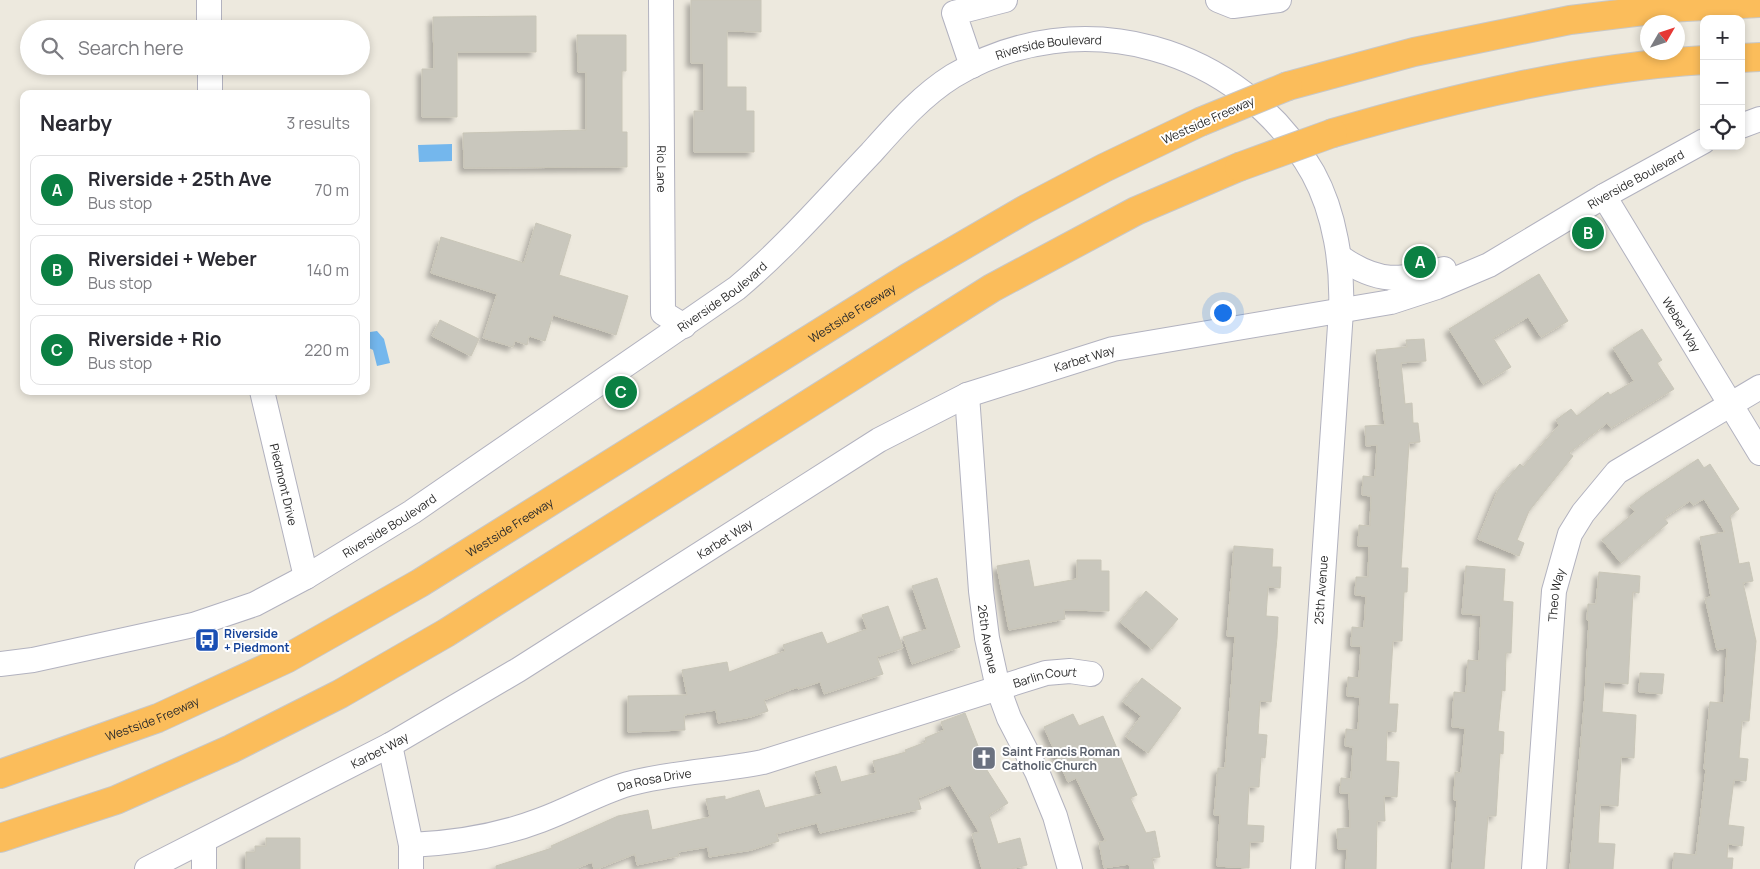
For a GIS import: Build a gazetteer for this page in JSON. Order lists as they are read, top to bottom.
{
  "streets": {
    "highway": ["Westside Freeway"],
    "street": [
      "Riverside Boulevard",
      "Rio Lane",
      "Weber Way",
      "Karbet Way",
      "Piedmont Drive",
      "25th Avenue",
      "Theo Way",
      "26th Avenue",
      "Barlin Court",
      "Da Rosa Drive"
    ]
  },
  "crossings": [
    ["Riverside Boulevard", "Rio Lane"],
    ["Riverside Boulevard", "Weber Way"],
    ["Riverside Boulevard", "Karbet Way"],
    ["Riverside Boulevard", "Piedmont Drive"],
    ["Riverside Boulevard", "25th Avenue"],
    ["Weber Way", "Theo Way"],
    ["Karbet Way", "25th Avenue"],
    ["Karbet Way", "26th Avenue"],
    ["26th Avenue", "Barlin Court"],
    ["26th Avenue", "Da Rosa Drive"],
    ["Barlin Court", "Da Rosa Drive"]
  ],
  "places": {
    "bus stop": ["Riverside + Piedmont"],
    "church": ["Saint Francis Roman Catholic Church"]
  },
  "north": "top right",
  "page": {
    "map_buttons": ["+", "−"],
    "search": "Search here",
    "heading": ["Nearby", "3 results"],
    "list": [
      {
        "mark": "A",
        "name": "Riverside + 25th Ave",
        "note": "Bus stop",
        "value": "70 m"
      },
      {
        "mark": "B",
        "name": "Riversidei + Weber",
        "note": "Bus stop",
        "value": "140 m"
      },
      {
        "mark": "C",
        "name": "Riverside + Rio",
        "note": "Bus stop",
        "value": "220 m"
      }
    ],
    "pins": ["B", "A", "C"]
  }
}
